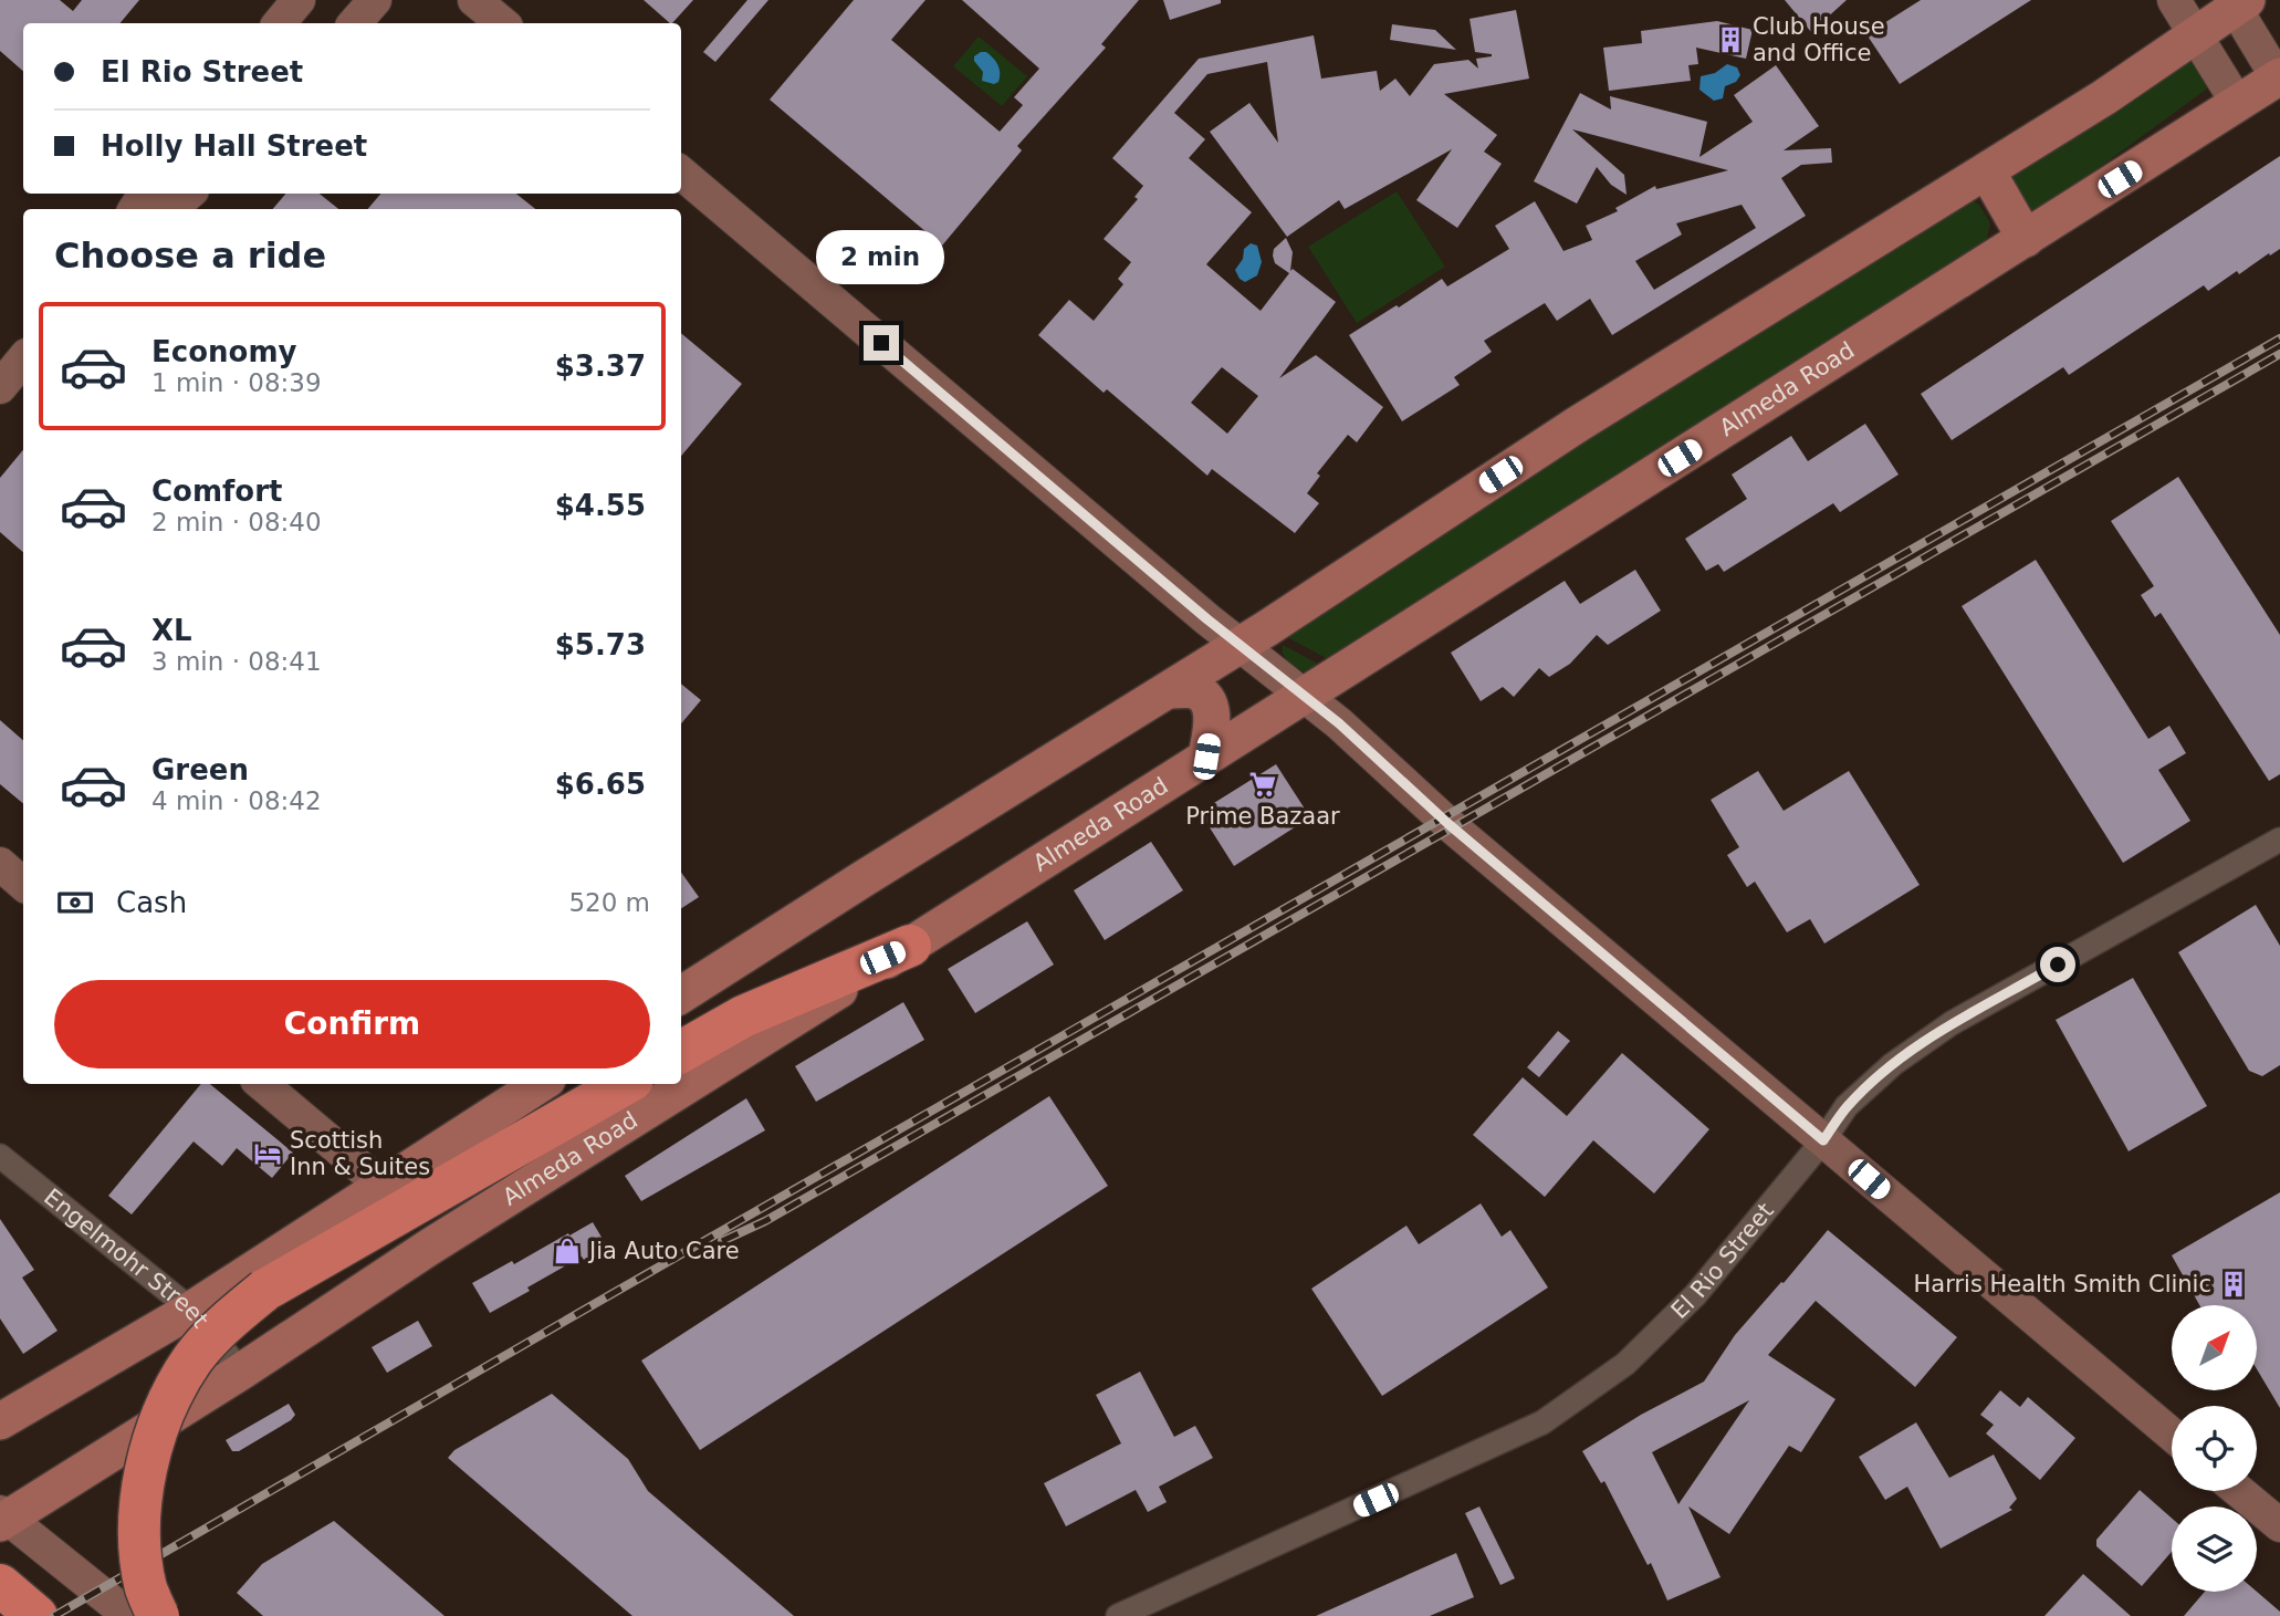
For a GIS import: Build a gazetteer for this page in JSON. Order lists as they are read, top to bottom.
{
  "streets": {
    "main road": ["Almeda Road"],
    "street": ["Engelmohr Street", "El Rio Street"]
  },
  "crossings": [
    ["Almeda Road", "Engelmohr Street"]
  ],
  "places": {
    "building": ["Club House and Office", "Harris Health Smith Clinic"],
    "supermarket": ["Prime Bazaar"],
    "hotel": ["Scottish Inn & Suites"],
    "shop": ["Jia Auto Care"]
  },
  "north": "top right",
  "page": {
    "banner": ["El Rio Street", "Holly Hall Street"],
    "heading": "Choose a ride",
    "bubble": "2 min",
    "list": [
      {
        "name": "Economy",
        "note": "1 min · 08:39",
        "value": "$3.37"
      },
      {
        "name": "Comfort",
        "note": "2 min · 08:40",
        "value": "$4.55"
      },
      {
        "name": "XL",
        "note": "3 min · 08:41",
        "value": "$5.73"
      },
      {
        "name": "Green",
        "note": "4 min · 08:42",
        "value": "$6.65"
      }
    ],
    "pay": ["Cash", "520 m"],
    "buttons": "Confirm"
  }
}
